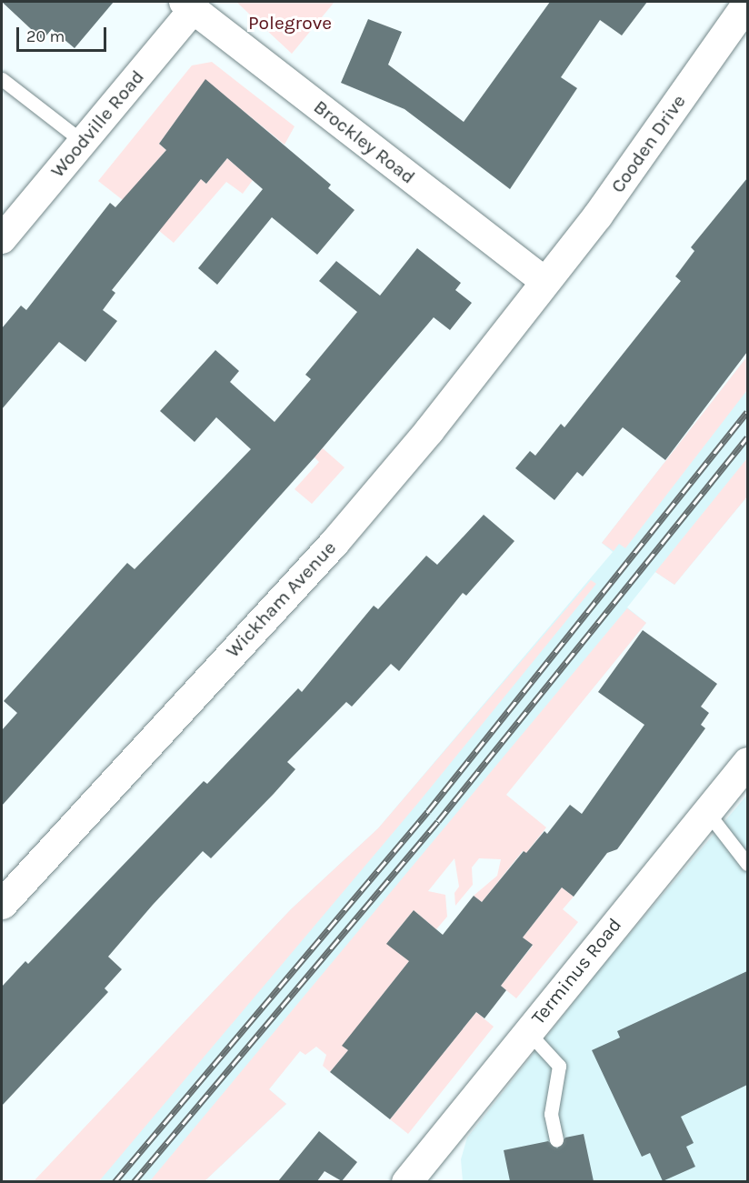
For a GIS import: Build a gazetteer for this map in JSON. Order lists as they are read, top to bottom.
{
  "streets": {
    "street": [
      "Woodville Road",
      "Brockley Road",
      "Cooden Drive",
      "Wickham Avenue",
      "Terminus Road"
    ]
  },
  "crossings": [
    ["Woodville Road", "Brockley Road"],
    ["Brockley Road", "Cooden Drive"],
    ["Brockley Road", "Wickham Avenue"],
    ["Cooden Drive", "Wickham Avenue"]
  ],
  "parks": ["Polegrove"],
  "scale_bar": "20 m"
}
